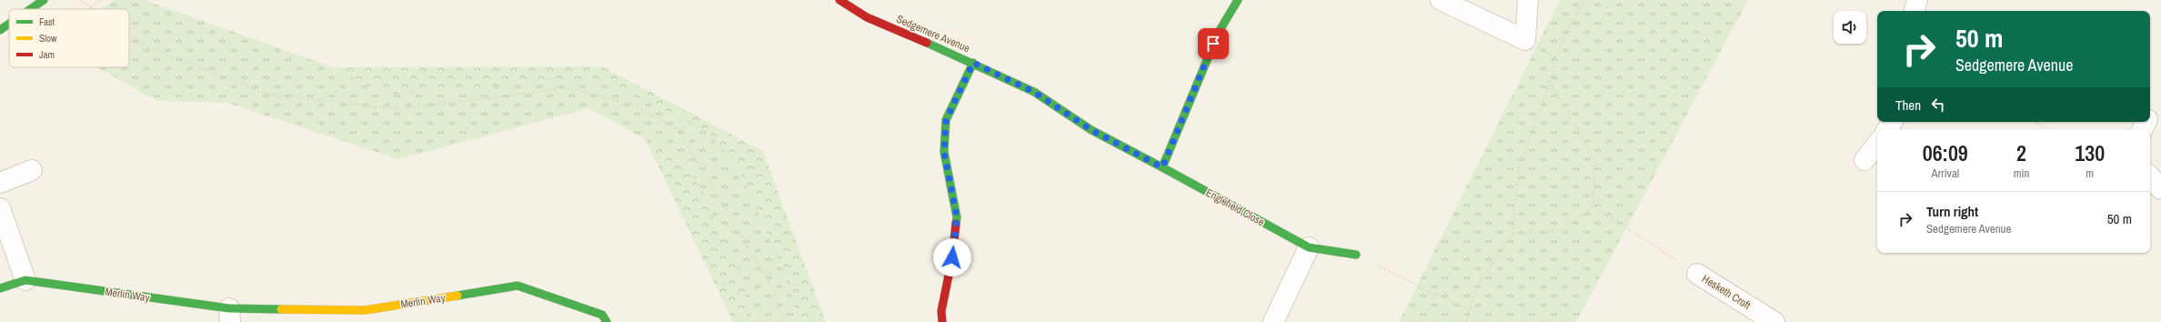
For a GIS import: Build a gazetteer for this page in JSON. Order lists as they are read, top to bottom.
{
  "streets": {
    "street": [
      "Sedgemere Avenue",
      "Englefield Close",
      "Hesketh Croft",
      "Merlin Way"
    ]
  },
  "crossings": [
    ["Sedgemere Avenue", "Englefield Close"]
  ],
  "legend": ["Fast", "Slow", "Jam"],
  "page": {
    "turn": ["50 m", "Sedgemere Avenue"],
    "then": "Then",
    "eta": [
      "06:09",
      "Arrival",
      "2",
      "min",
      "130",
      "m"
    ],
    "list": [
      {
        "name": "Turn right",
        "note": "Sedgemere Avenue",
        "value": "50 m"
      }
    ]
  }
}
